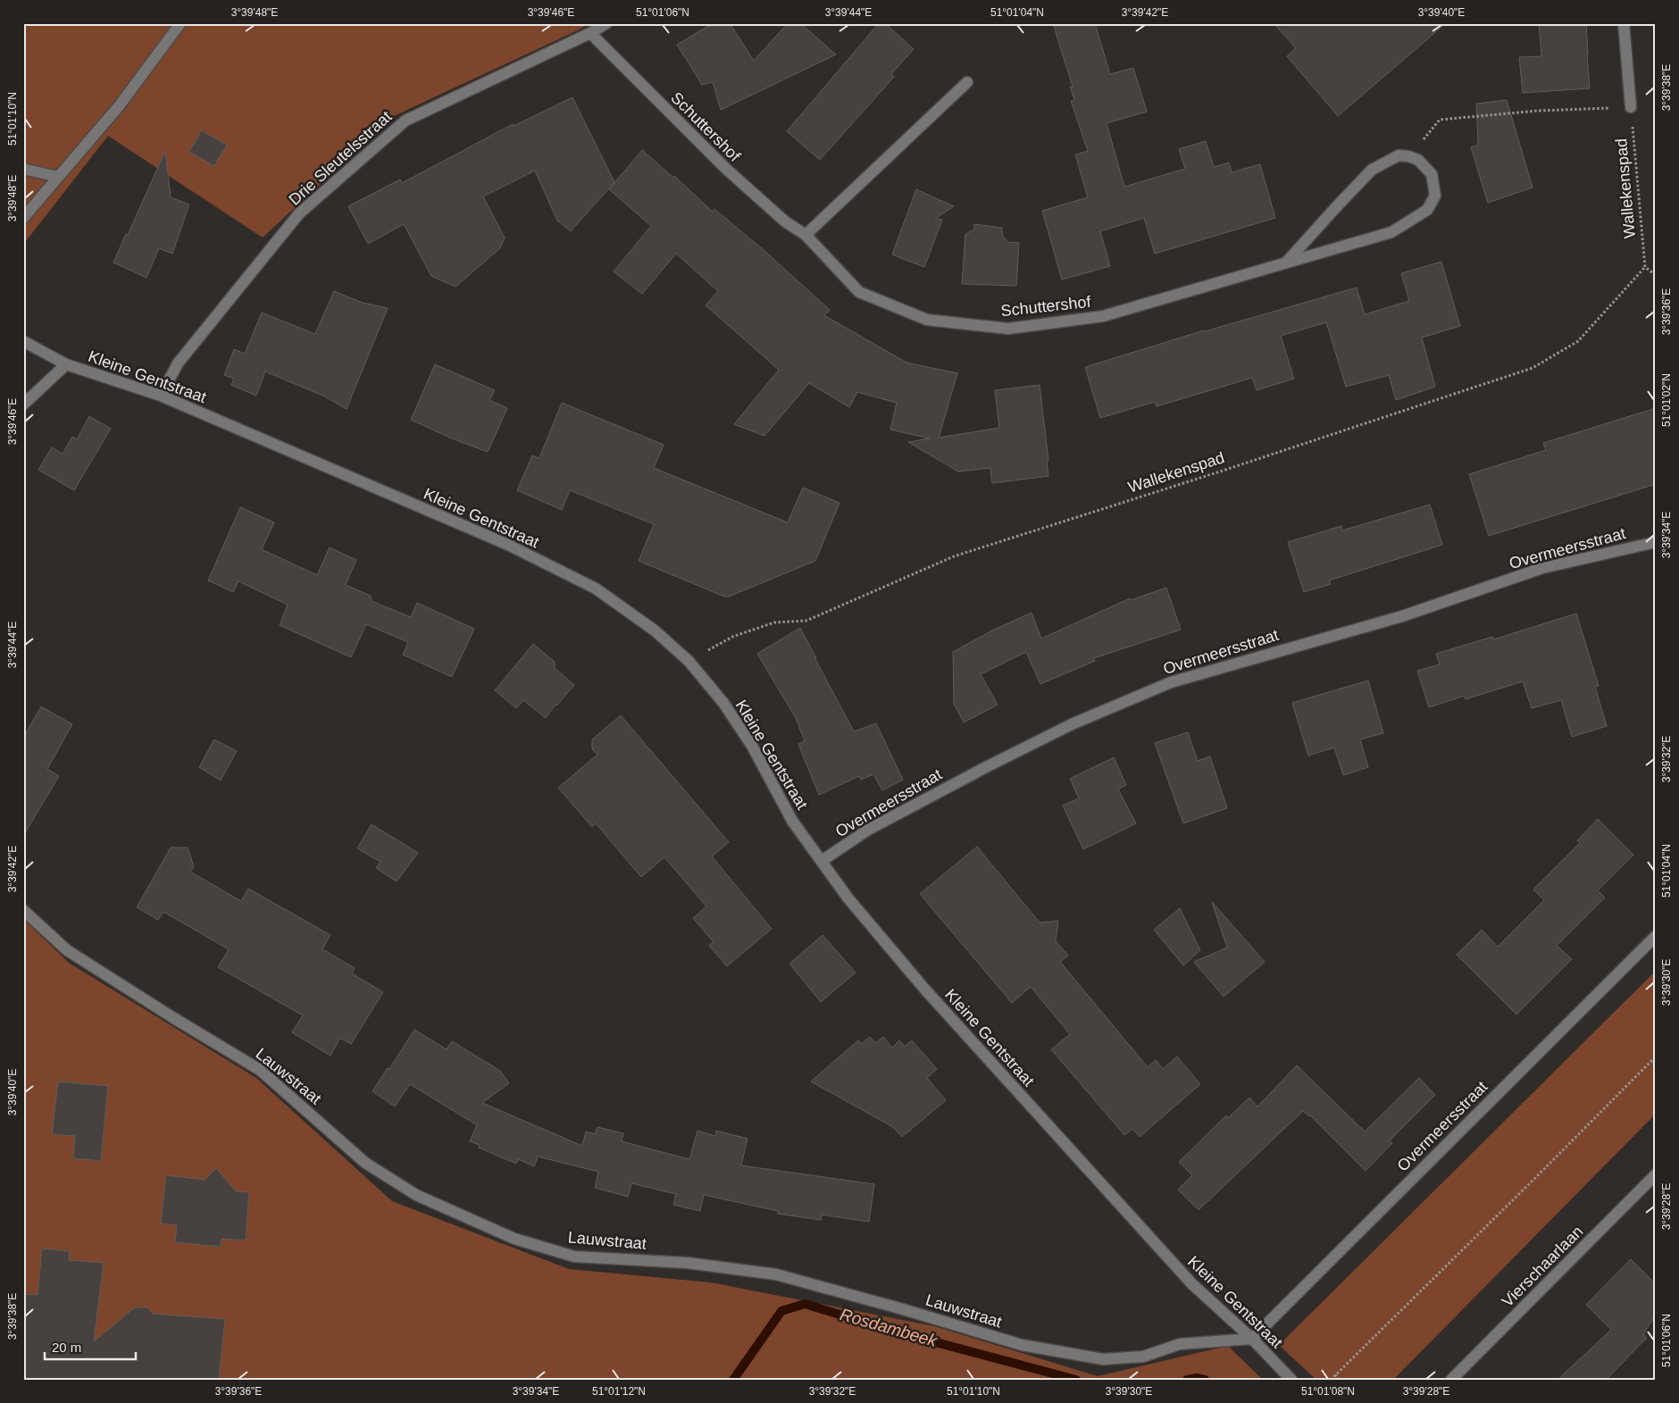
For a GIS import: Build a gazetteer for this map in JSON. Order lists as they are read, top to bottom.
{
  "streets": {
    "street": [
      "Schuttershof",
      "Drie Sleutelsstraat",
      "Kleine Gentstraat",
      "Overmeersstraat",
      "Lauwstraat",
      "Vierschaarlaan"
    ],
    "path": ["Wallekenspad"]
  },
  "crossings": [
    ["Schuttershof", "Drie Sleutelsstraat"],
    ["Drie Sleutelsstraat", "Kleine Gentstraat"],
    ["Wallekenspad", "Kleine Gentstraat"],
    ["Kleine Gentstraat", "Overmeersstraat"],
    ["Kleine Gentstraat", "Lauwstraat"],
    ["Overmeersstraat", "Lauwstraat"]
  ],
  "water": ["Rosdambeek"],
  "scale_bar": "20 m",
  "coordinates": [
    "3°39'48\"E",
    "3°39'46\"E",
    "51°01'06\"N",
    "3°39'44\"E",
    "51°01'04\"N",
    "3°39'42\"E",
    "3°39'40\"E",
    "3°39'38\"E",
    "51°01'10\"N",
    "3°39'36\"E",
    "51°01'02\"N",
    "3°39'34\"E",
    "3°39'32\"E",
    "3°39'30\"E",
    "3°39'28\"E",
    "51°01'12\"N",
    "51°01'08\"N"
  ]
}
